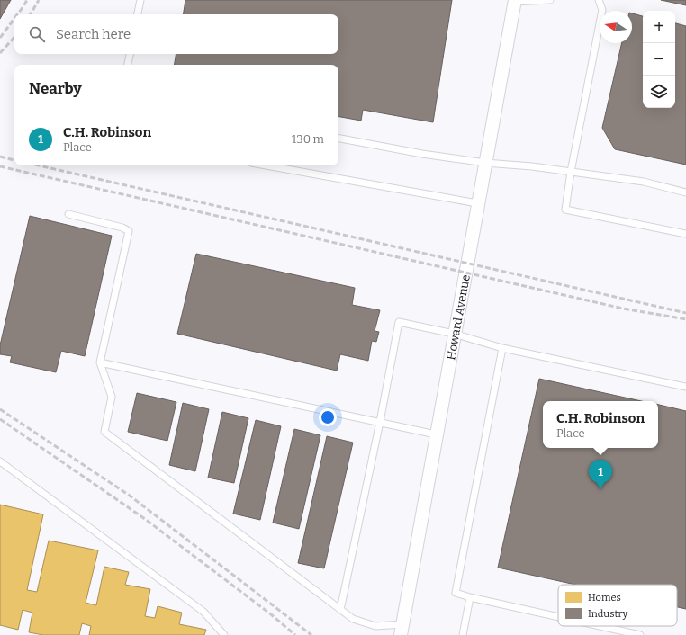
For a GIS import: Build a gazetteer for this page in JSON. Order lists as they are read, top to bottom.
{
  "streets": {
    "street": ["Howard Avenue"]
  },
  "legend": ["Homes", "Industry"],
  "north": "left",
  "page": {
    "map_buttons": ["+", "−"],
    "search": "Search here",
    "heading": "Nearby",
    "list": [
      {
        "mark": "1",
        "name": "C.H. Robinson",
        "note": "Place",
        "value": "130 m"
      }
    ],
    "popup": ["C.H. Robinson", "Place"],
    "pins": "1"
  }
}
